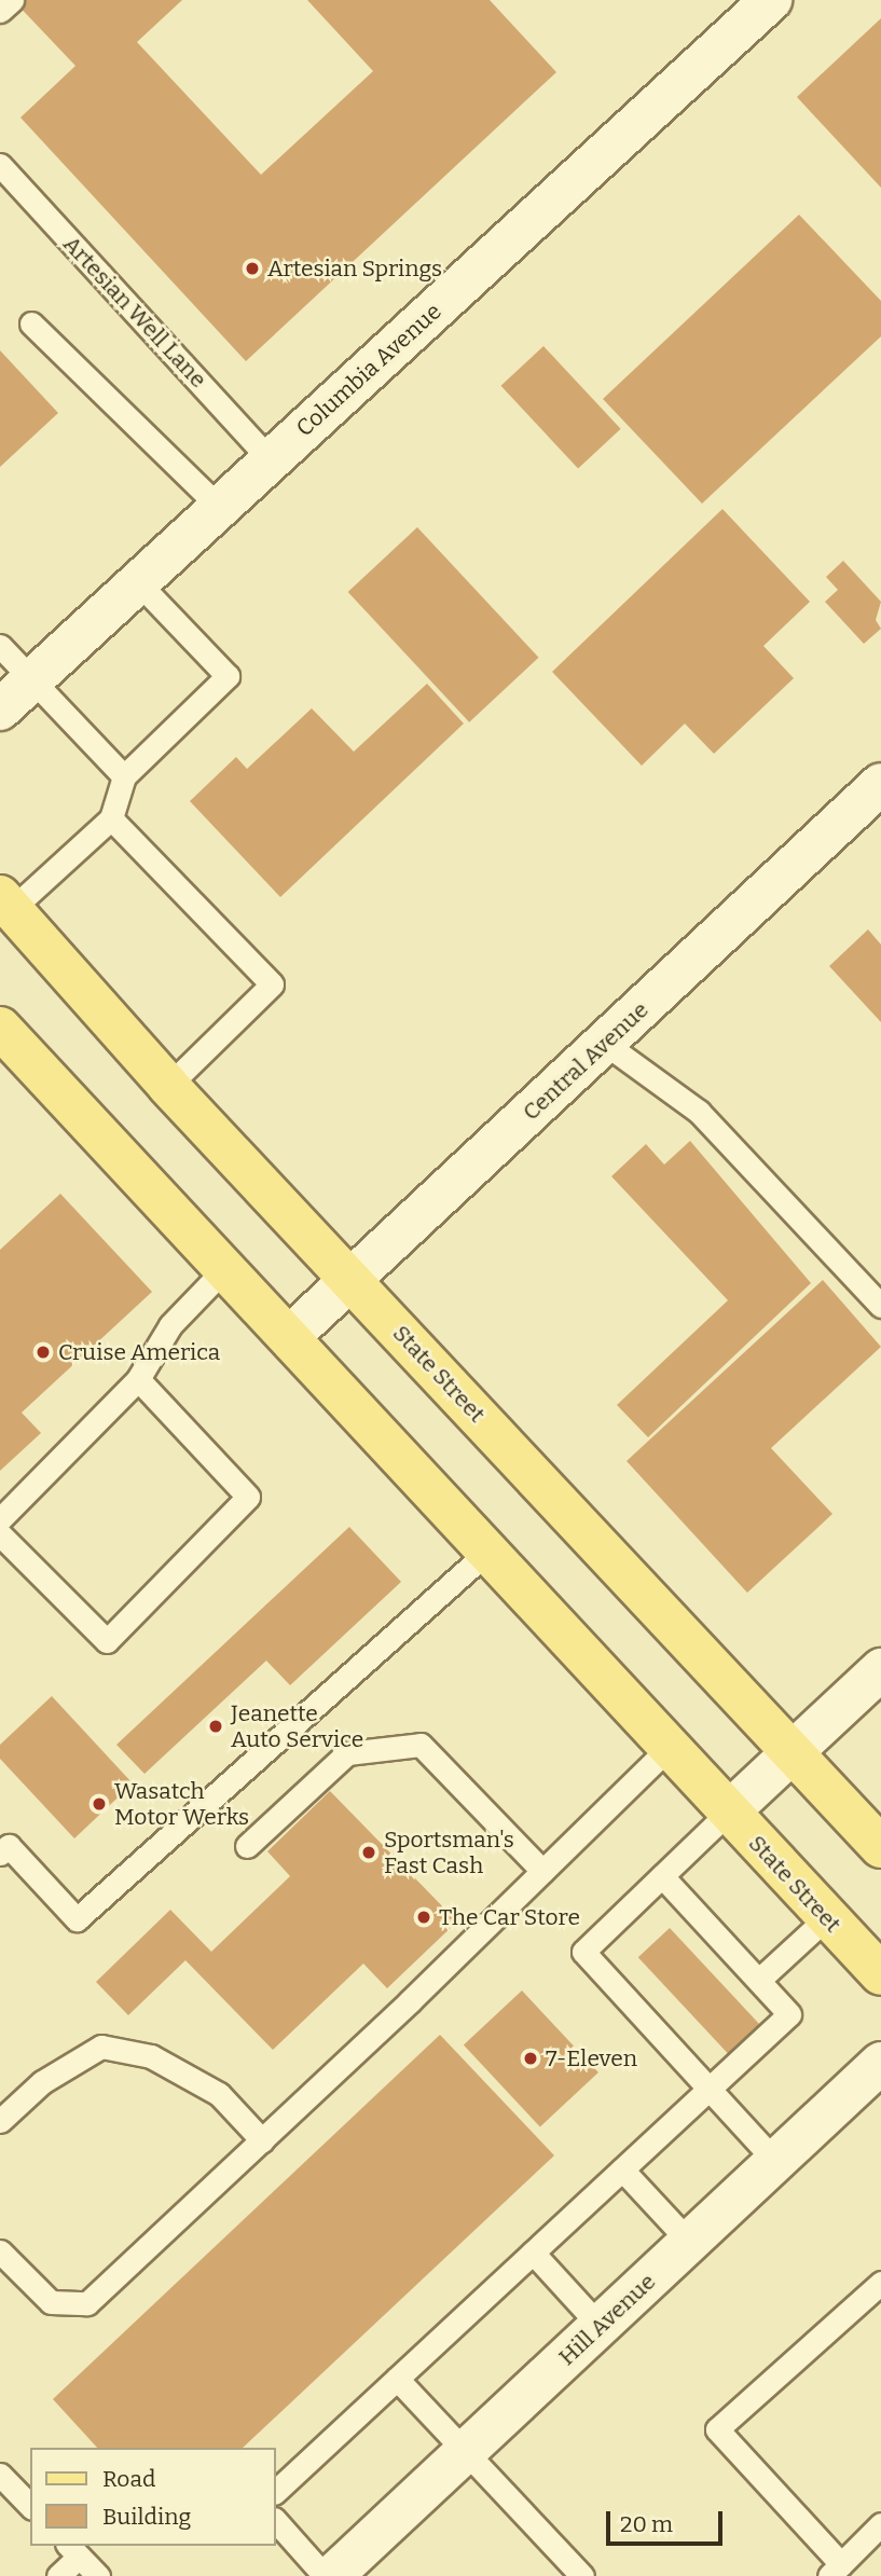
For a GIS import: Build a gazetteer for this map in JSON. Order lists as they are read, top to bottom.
{
  "streets": {
    "main road": ["State Street"],
    "street": ["Columbia Avenue", "Central Avenue", "Hill Avenue"],
    "lane": ["Artesian Well Lane"]
  },
  "crossings": [
    ["Artesian Well Lane", "Columbia Avenue"],
    ["Central Avenue", "State Street"]
  ],
  "places": [
    "Artesian Springs",
    "Cruise America",
    "Jeanette Auto Service",
    "Wasatch Motor Werks",
    "Sportsman's Fast Cash",
    "The Car Store",
    "7-Eleven"
  ],
  "legend": ["Road", "Building"],
  "scale_bar": "20 m"
}
